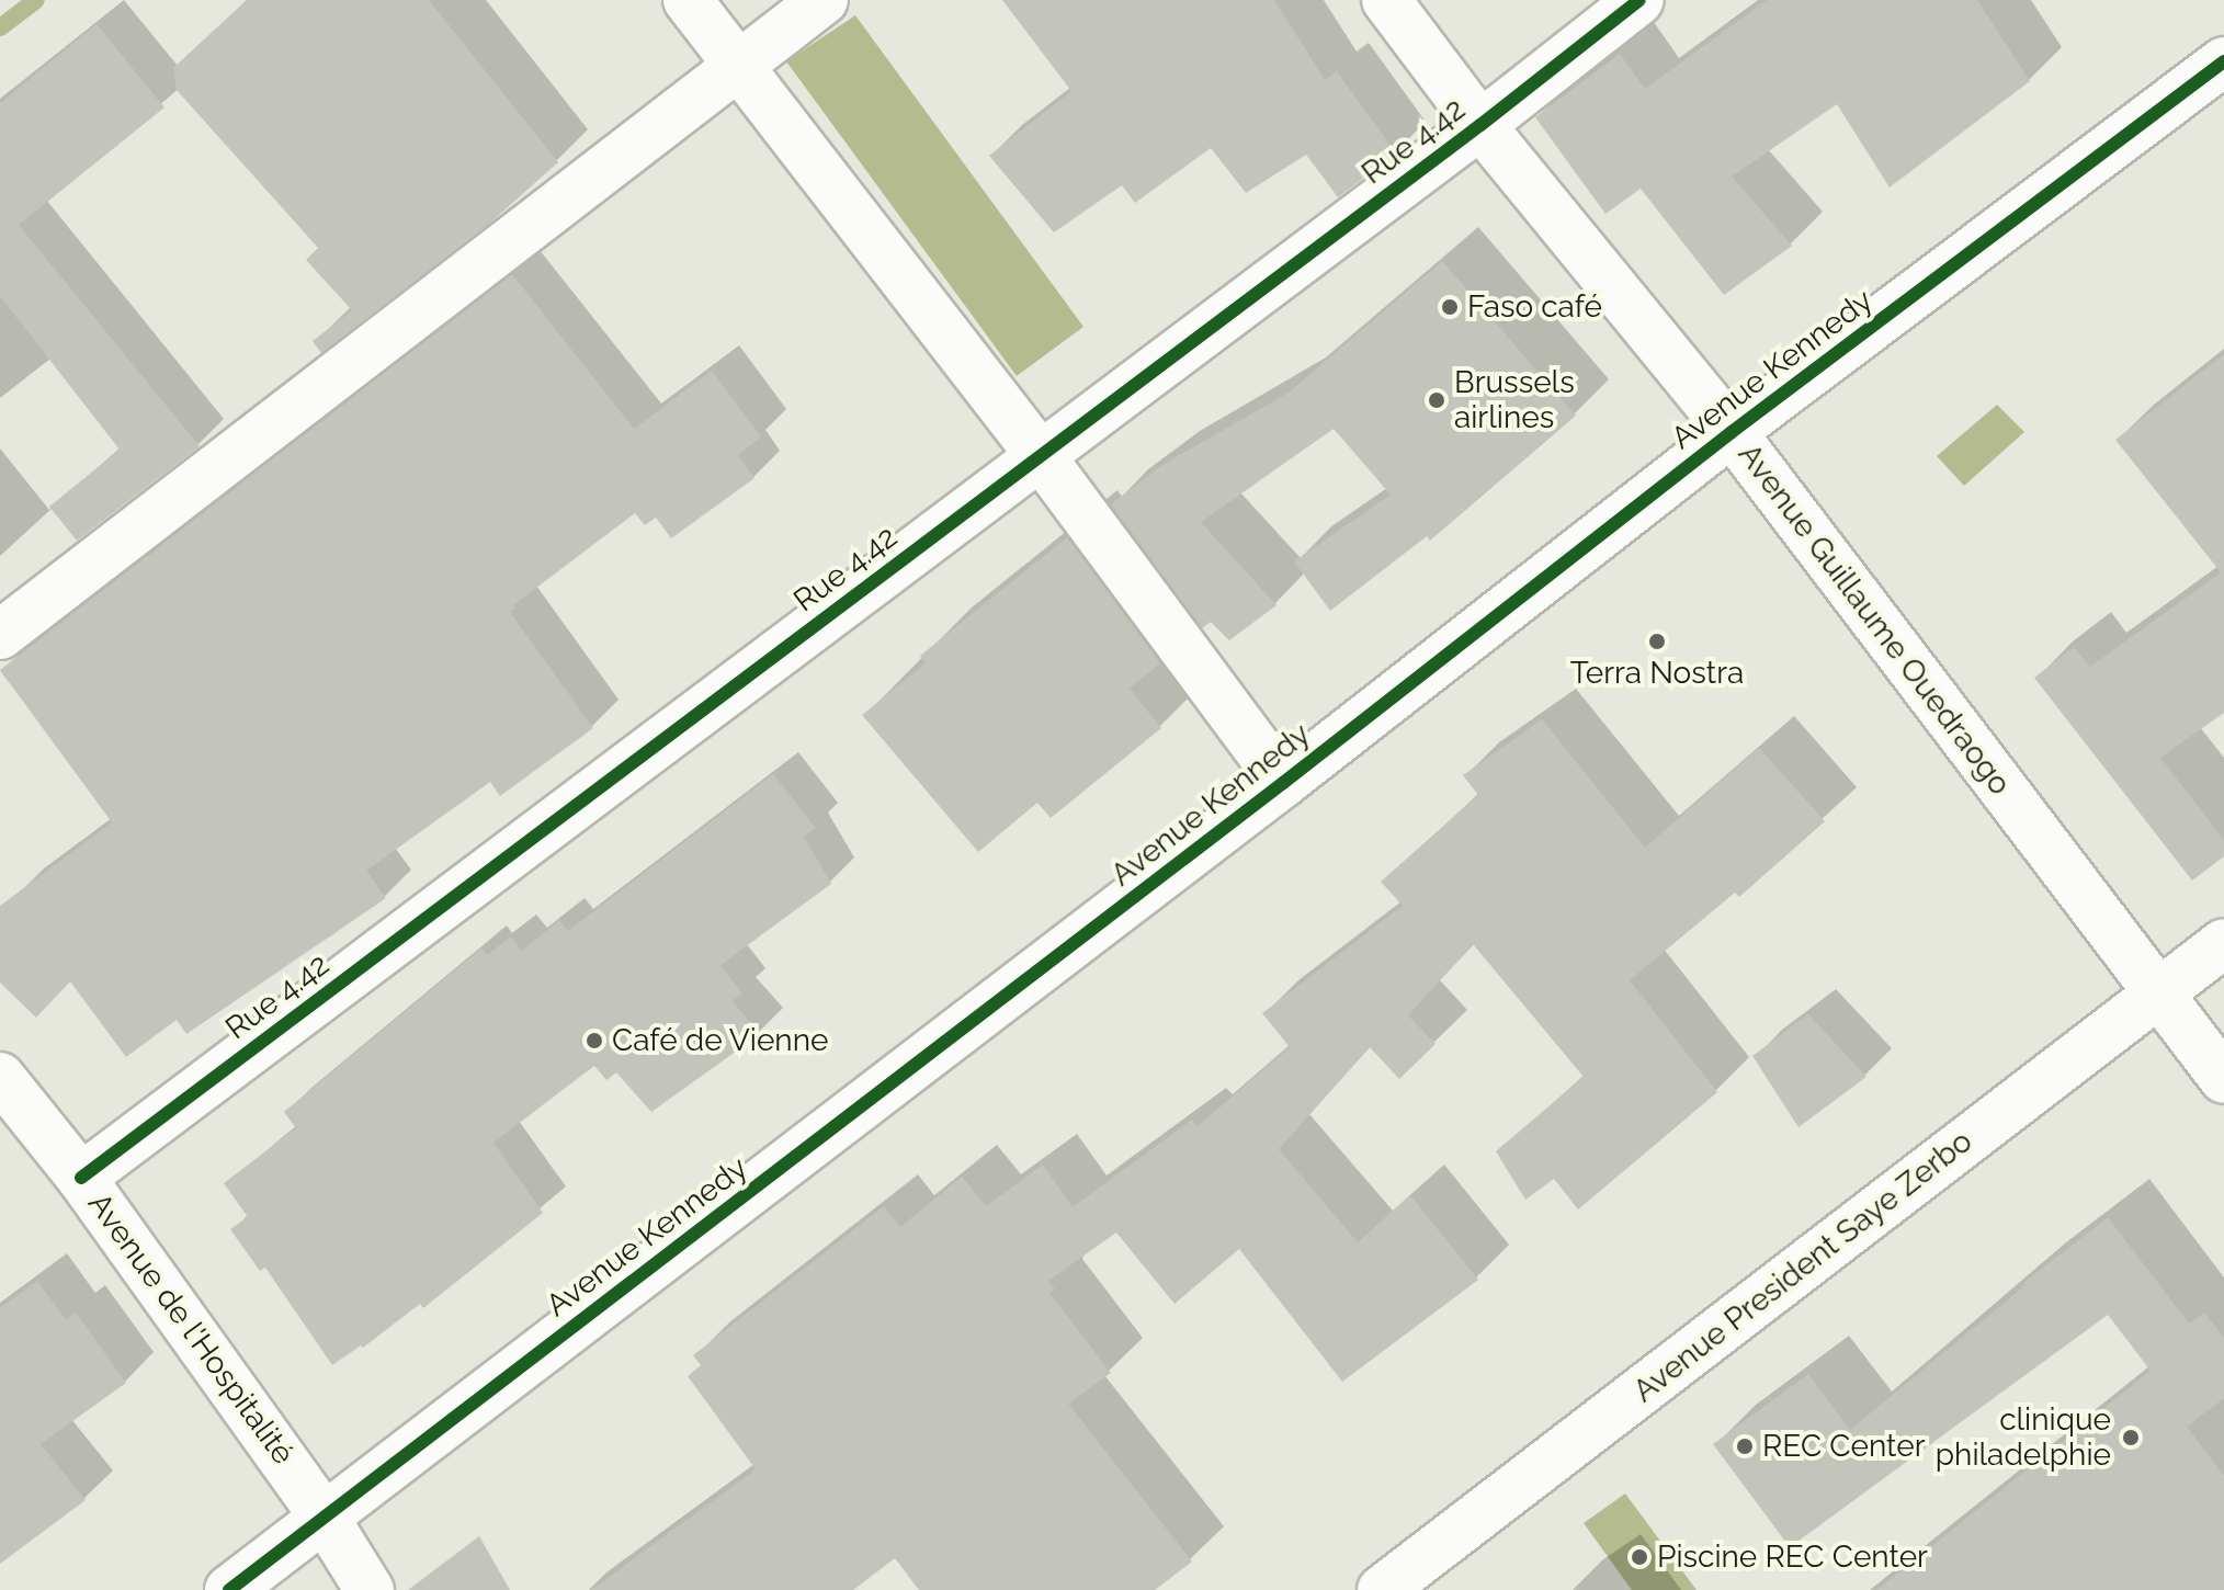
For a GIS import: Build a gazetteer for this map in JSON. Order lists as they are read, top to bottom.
{
  "streets": {
    "street": [
      "Rue 4.42",
      "Avenue Kennedy",
      "Avenue Guillaume Ouedraogo",
      "Avenue President Saye Zerbo",
      "Avenue de l'Hospitalité"
    ]
  },
  "crossings": [
    ["Rue 4.42", "Avenue Guillaume Ouedraogo"],
    ["Rue 4.42", "Avenue de l'Hospitalité"],
    ["Avenue Kennedy", "Avenue Guillaume Ouedraogo"],
    ["Avenue Kennedy", "Avenue de l'Hospitalité"],
    ["Avenue Guillaume Ouedraogo", "Avenue President Saye Zerbo"]
  ],
  "places": [
    "Faso café",
    "Brussels airlines",
    "Terra Nostra",
    "Café de Vienne",
    "clinique philadelphie",
    "REC Center",
    "Piscine REC Center"
  ]
}
